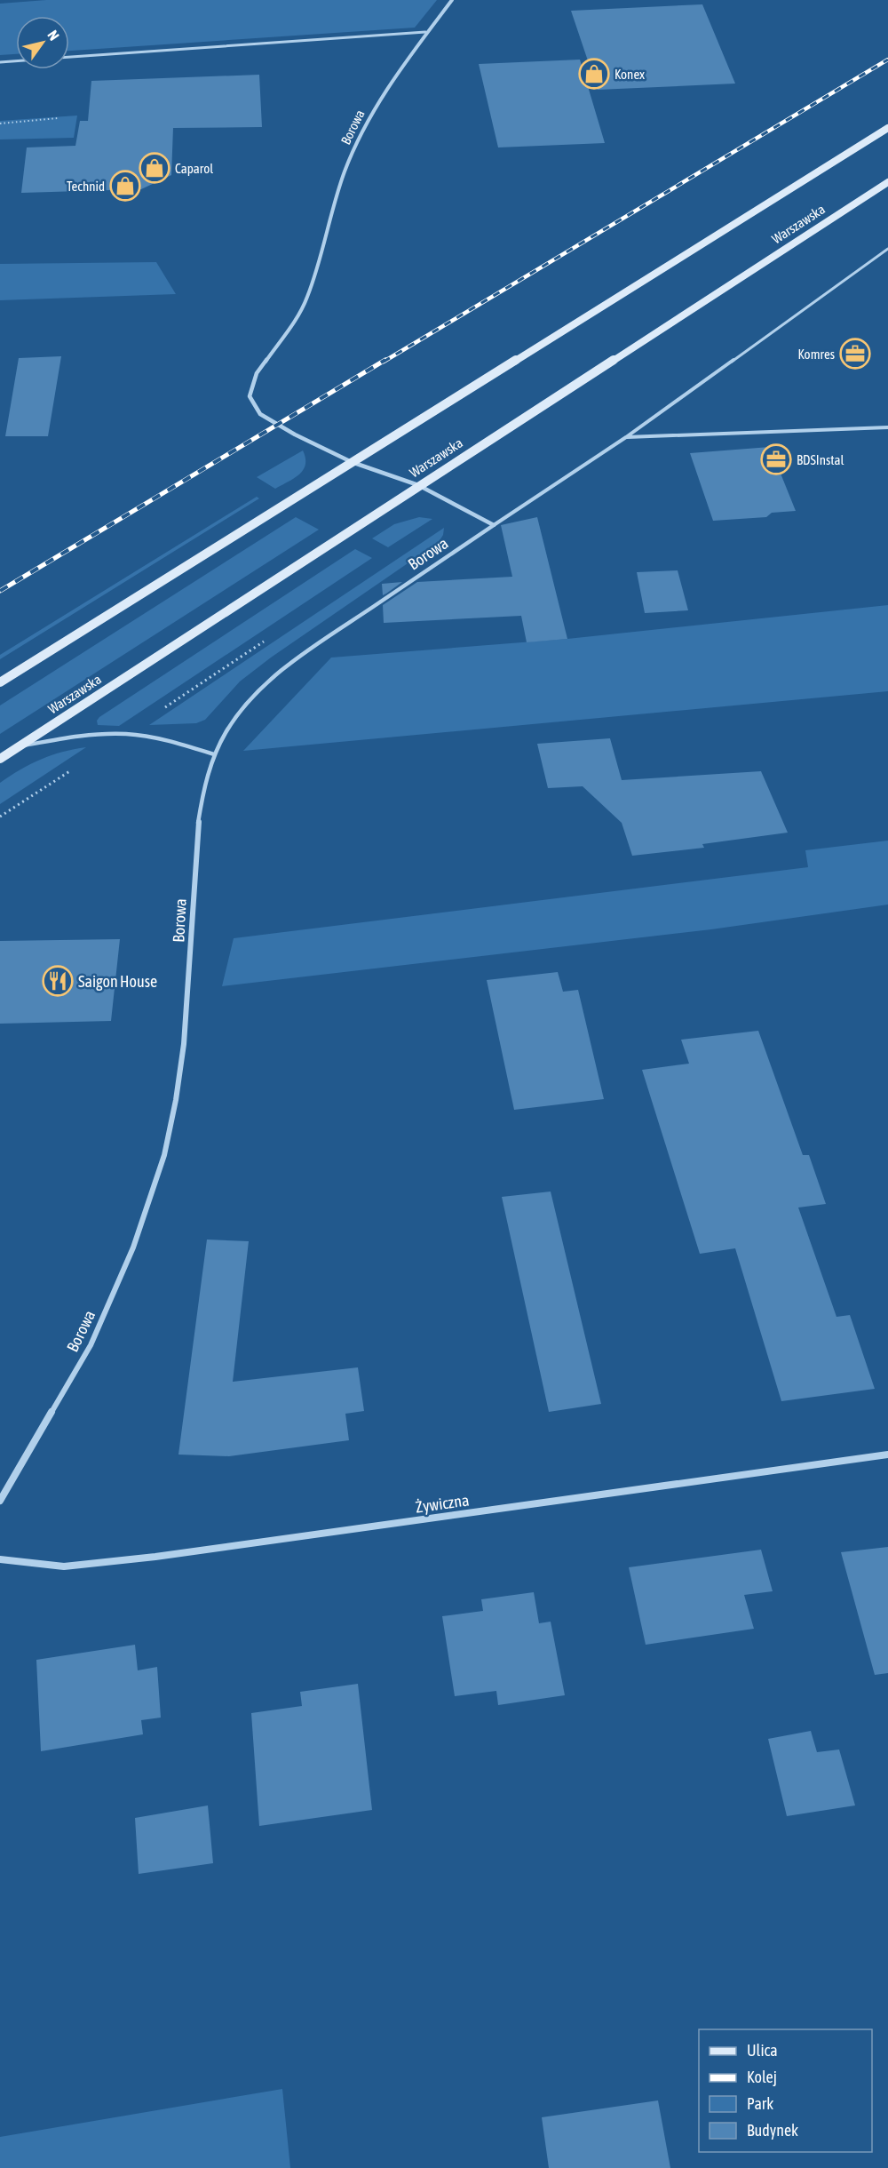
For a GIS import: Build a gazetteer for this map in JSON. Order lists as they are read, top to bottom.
{
  "streets": {
    "main road": ["Warszawska"],
    "street": ["Borowa", "Żywiczna"]
  },
  "crossings": [
    ["Borowa", "Warszawska"]
  ],
  "places": {
    "shop": ["Konex", "Caparol", "Technid"],
    "office": ["Komres", "BDSInstal"],
    "restaurant": ["Saigon House"]
  },
  "legend": [
    "Ulica",
    "Kolej",
    "Park",
    "Budynek"
  ],
  "north": "top right"
}
